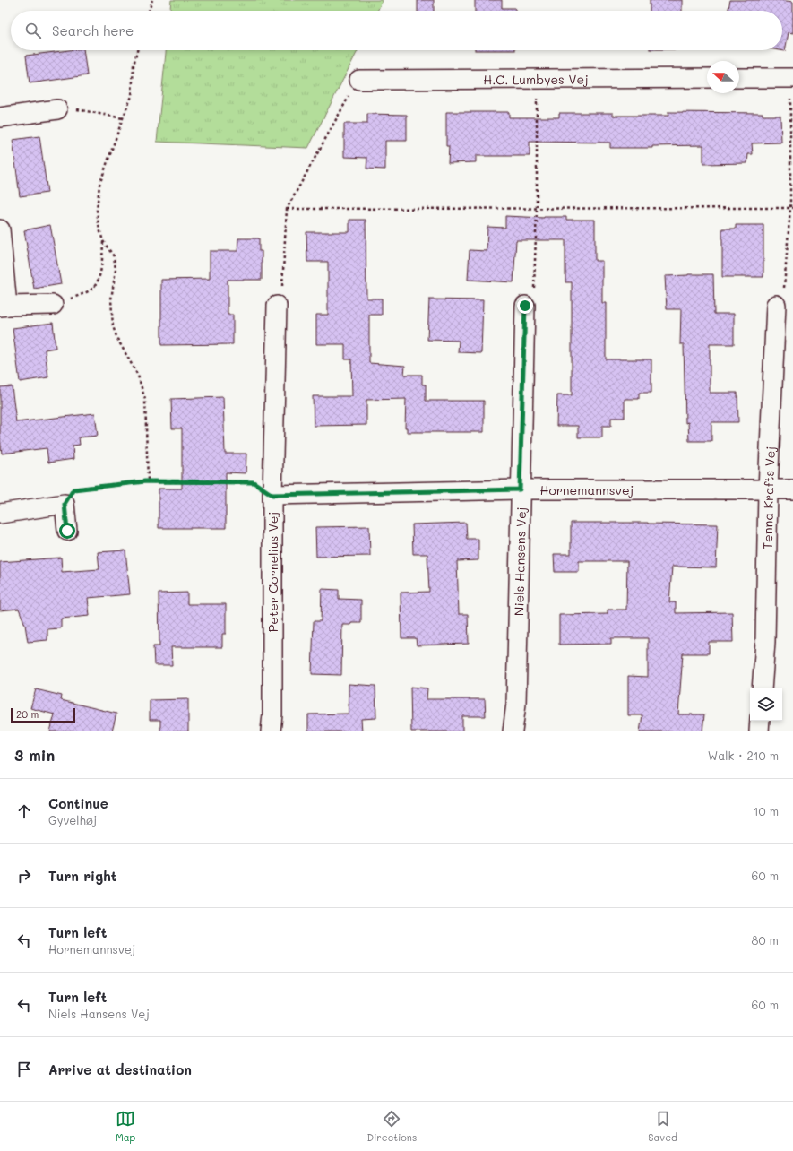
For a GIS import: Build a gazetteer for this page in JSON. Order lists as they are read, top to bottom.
{
  "streets": {
    "street": [
      "H.C. Lumbyes Vej",
      "Hornemannsvej",
      "Tenna Krafts Vej",
      "Niels Hansens Vej",
      "Peter Cornelius Vej"
    ]
  },
  "crossings": [
    ["Hornemannsvej", "Tenna Krafts Vej"],
    ["Hornemannsvej", "Niels Hansens Vej"],
    ["Hornemannsvej", "Peter Cornelius Vej"]
  ],
  "scale_bar": "20 m",
  "north": "left",
  "page": {
    "search": "Search here",
    "scale": "20 m",
    "heading": ["3 min", "Walk · 210 m"],
    "list": [
      ["Continue", "Gyvelhøj", "10 m"],
      ["Turn right", "60 m"],
      ["Turn left", "Hornemannsvej", "80 m"],
      ["Turn left", "Niels Hansens Vej", "60 m"],
      "Arrive at destination"
    ],
    "nav": ["Map", "Directions", "Saved"]
  }
}
